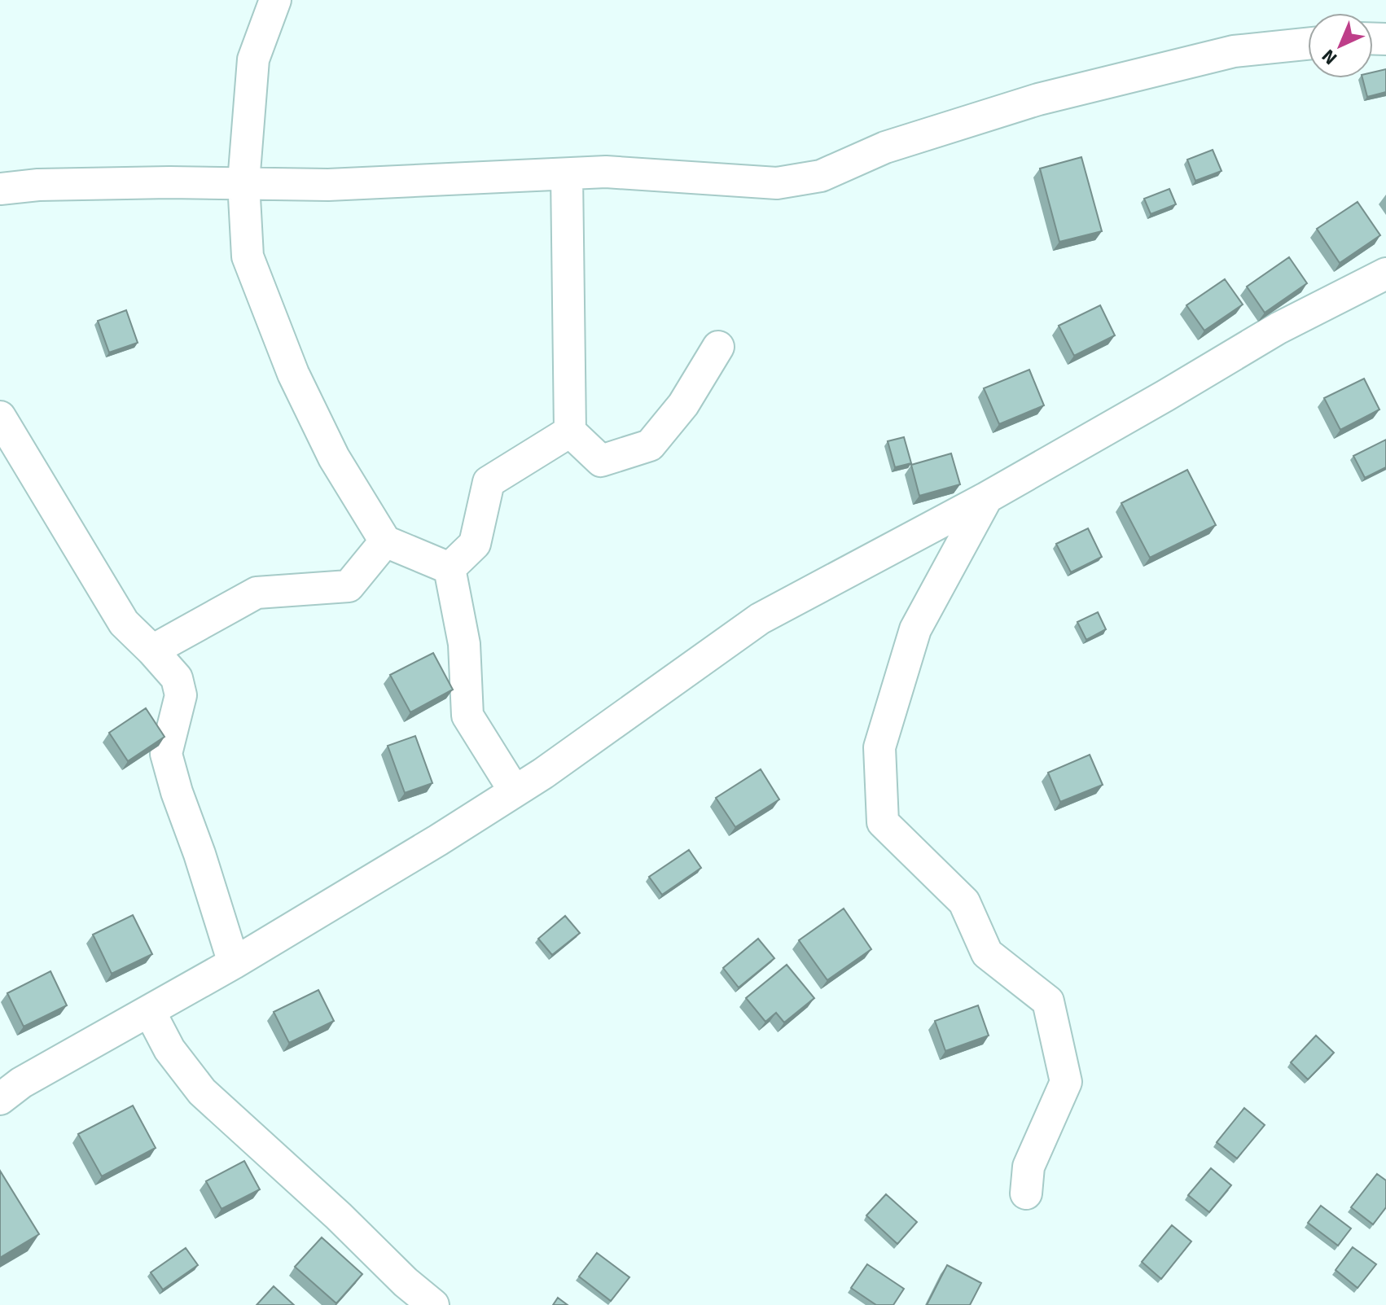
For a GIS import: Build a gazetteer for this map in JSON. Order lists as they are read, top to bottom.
{
  "north": "bottom left"
}
